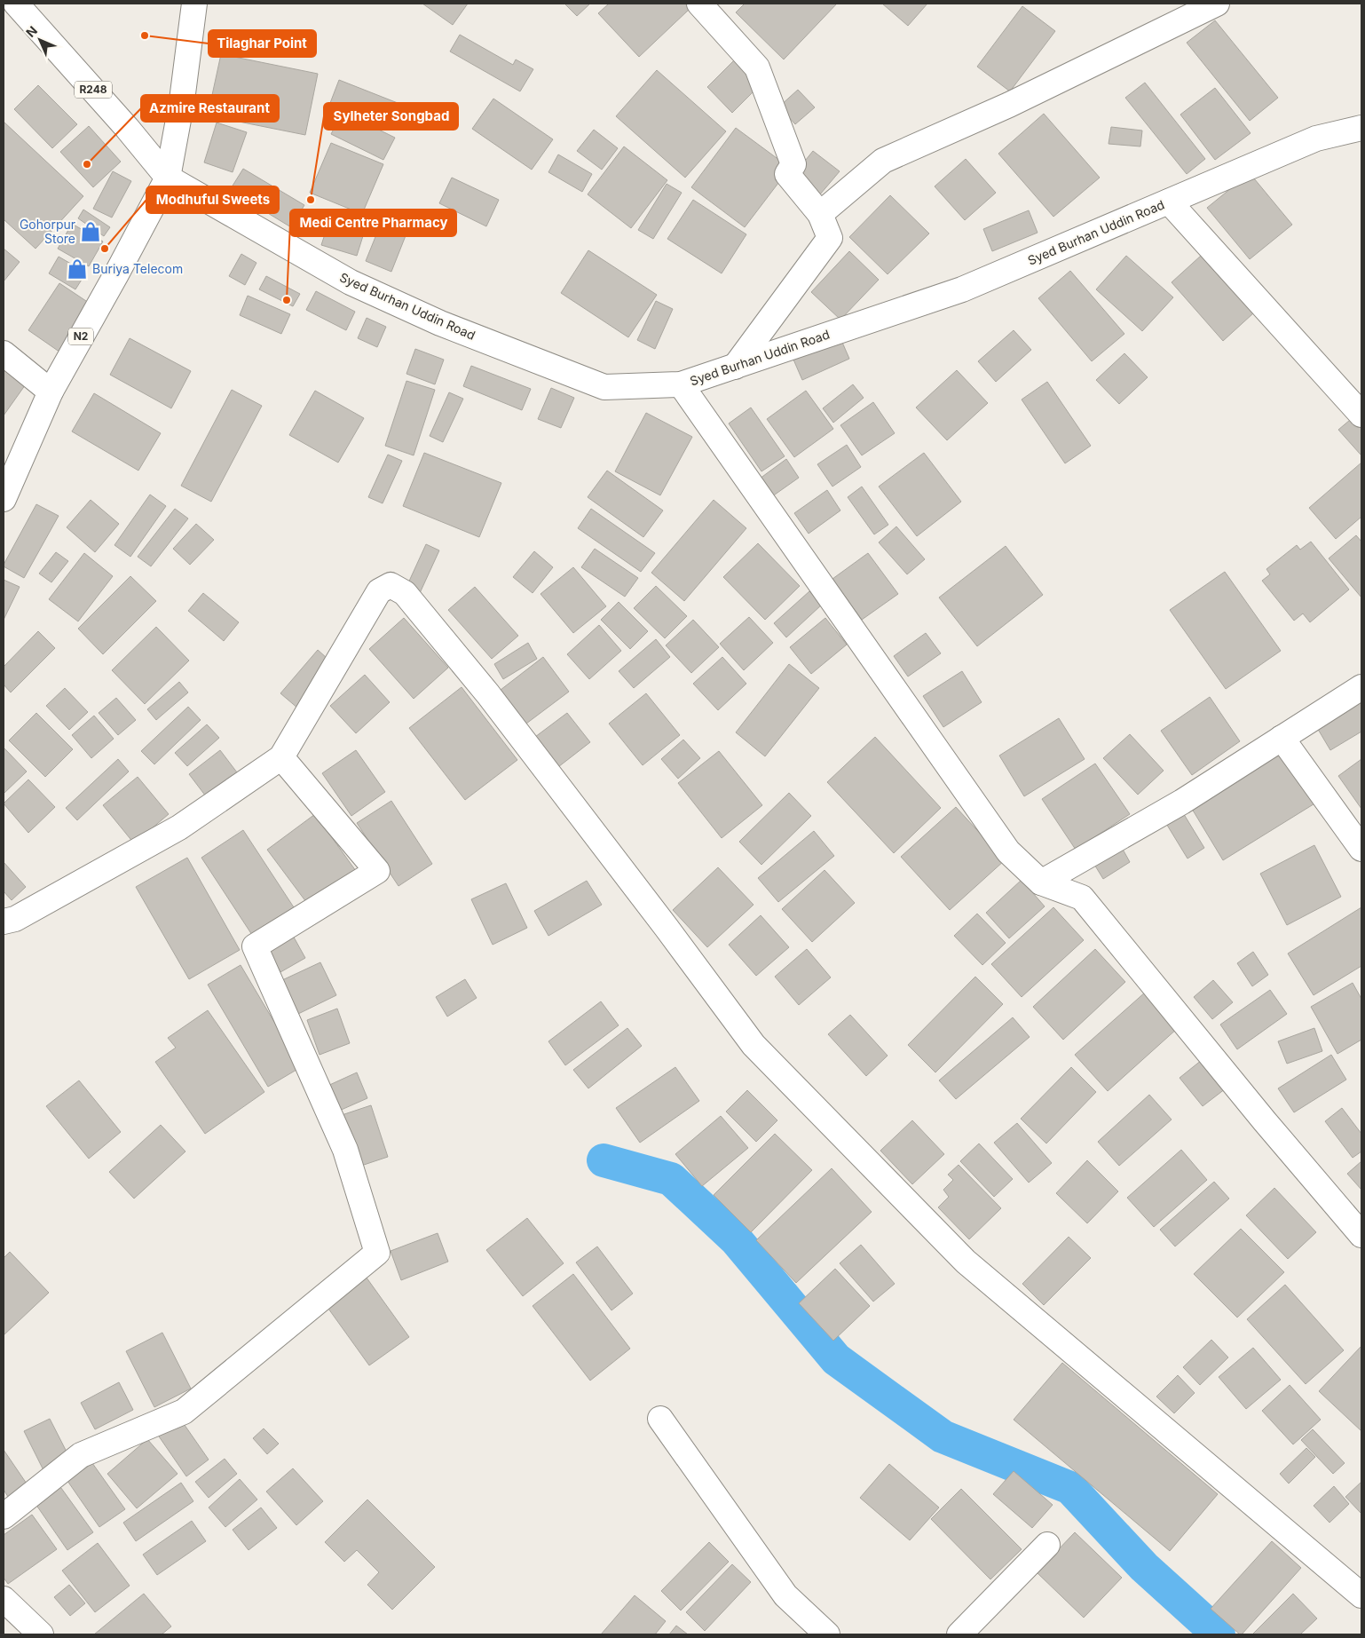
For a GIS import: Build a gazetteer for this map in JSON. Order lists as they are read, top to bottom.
{
  "streets": {
    "main road": ["R248", "Syed Burhan Uddin Road", "N2"]
  },
  "crossings": [
    ["R248", "Syed Burhan Uddin Road"],
    ["R248", "N2"],
    ["Syed Burhan Uddin Road", "N2"]
  ],
  "places": {
    "other": [
      "Tilaghar Point",
      "Azmire Restaurant",
      "Sylheter Songbad",
      "Modhuful Sweets",
      "Medi Centre Pharmacy"
    ],
    "shop": ["Gohorpur Store", "Buriya Telecom"]
  },
  "north": "top left"
}
